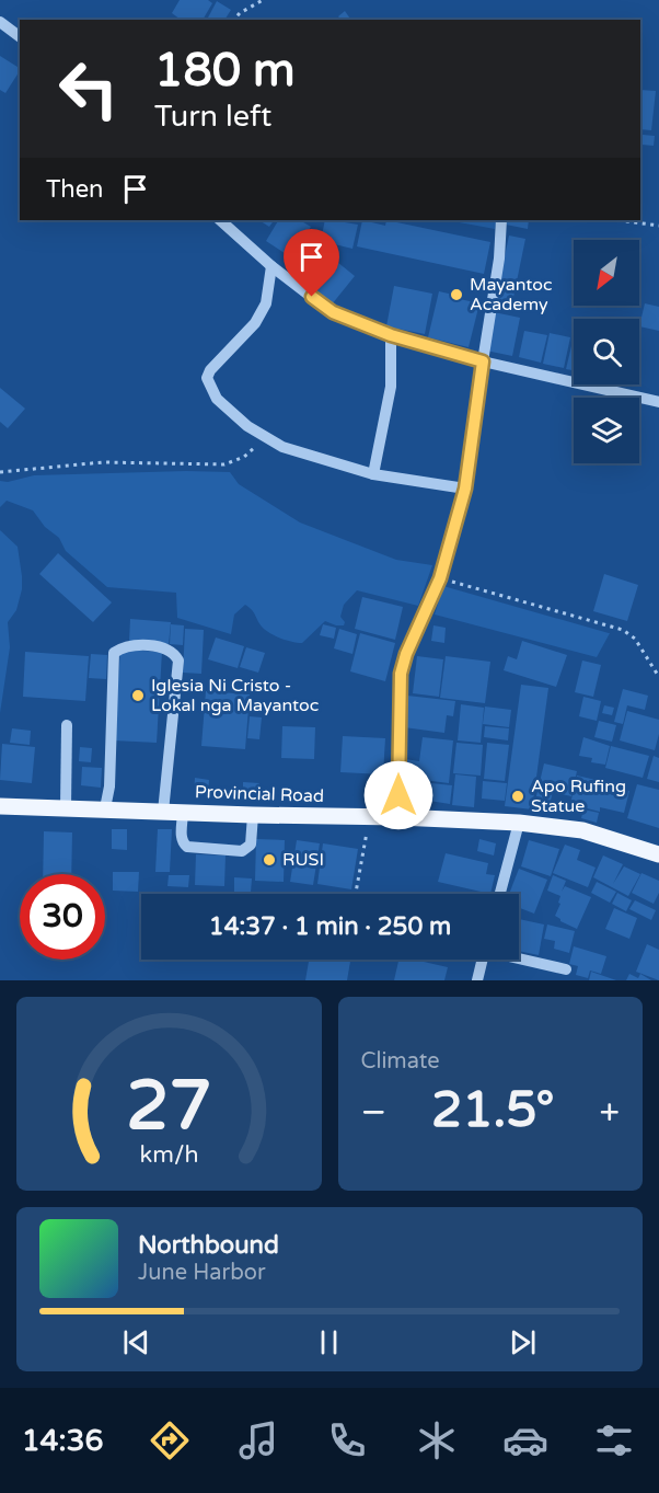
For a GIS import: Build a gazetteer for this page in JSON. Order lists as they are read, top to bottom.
{
  "streets": {
    "main road": ["Provincial Road"]
  },
  "places": [
    "Mayantoc Academy",
    "Iglesia Ni Cristo - Lokal nga Mayantoc",
    "Apo Rufing Statue",
    "RUSI"
  ],
  "north": "bottom left",
  "page": {
    "turn": ["180 m", "Turn left"],
    "then": "Then",
    "limit": "30",
    "trip": "14:37 · 1 min · 250 m",
    "tile": "Climate",
    "heat": ["−", "21.5°", "+"],
    "song": ["Northbound", "June Harbor"],
    "tabs": "14:36",
    "gauge": ["27", "km/h"]
  }
}
